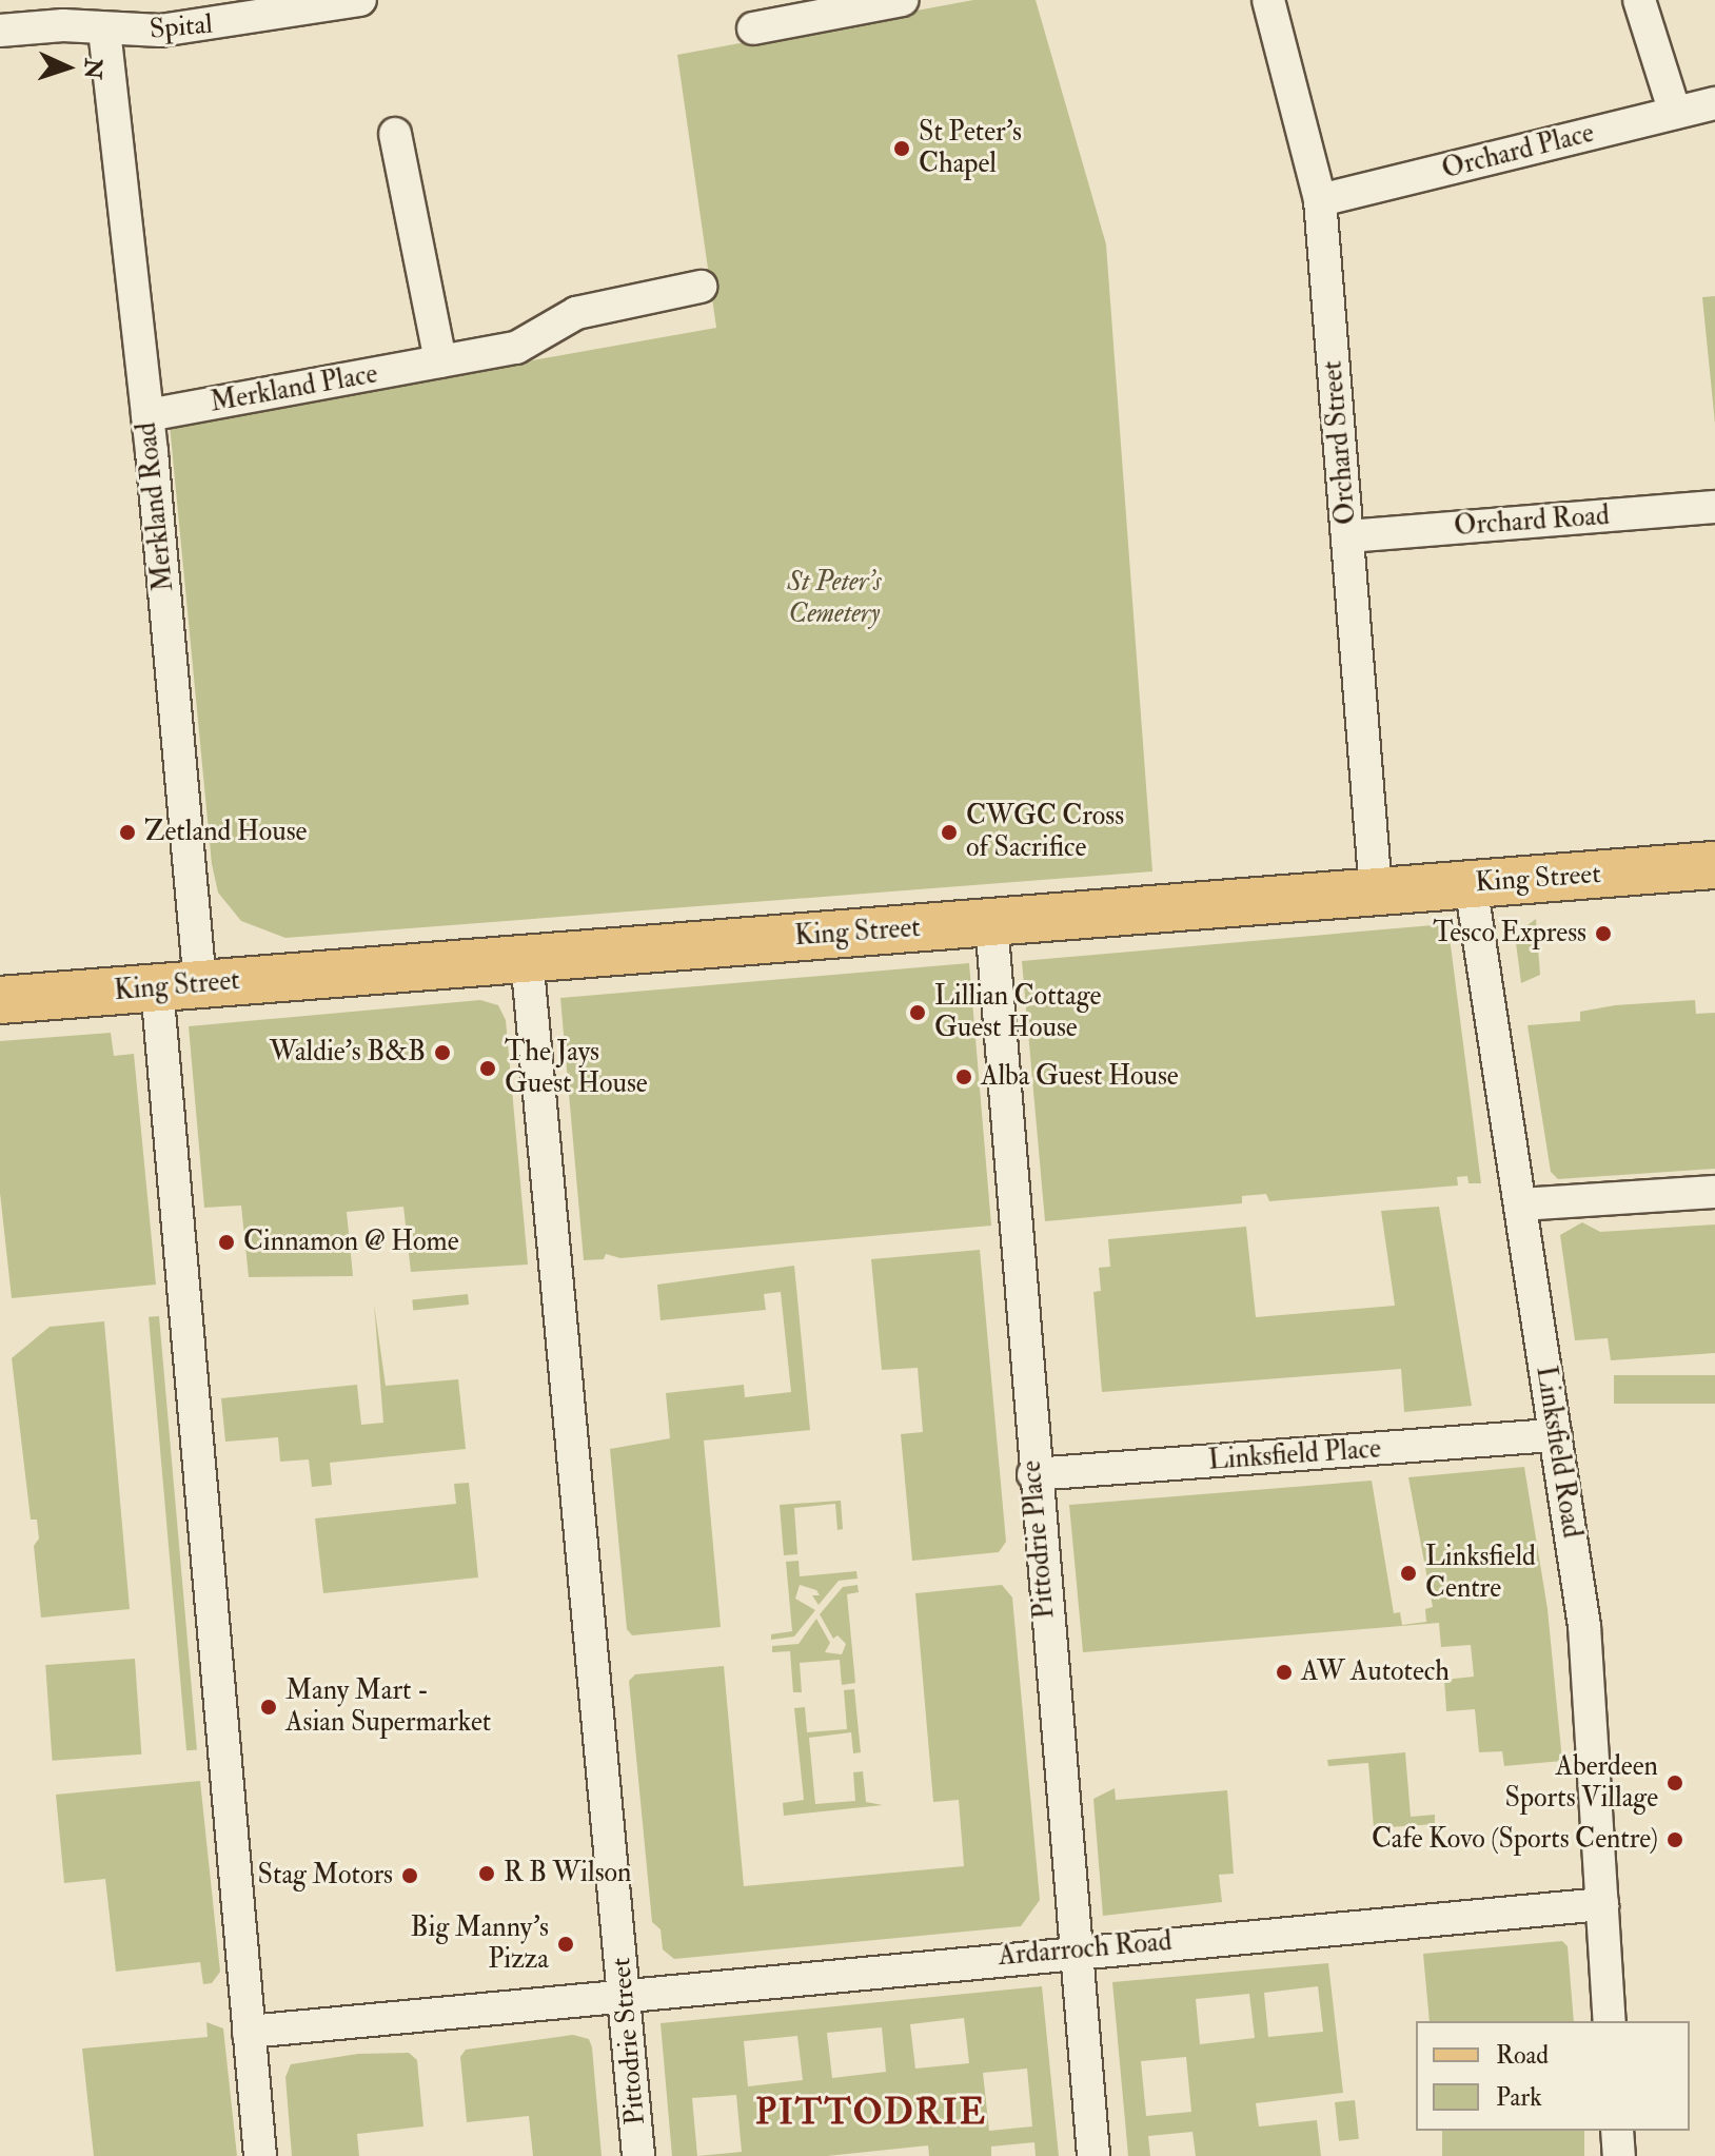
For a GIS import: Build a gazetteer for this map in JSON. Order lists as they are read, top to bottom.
{
  "streets": {
    "main road": ["King Street"],
    "street": [
      "Spital",
      "Orchard Place",
      "Merkland Place",
      "Orchard Street",
      "Merkland Road",
      "Orchard Road",
      "Linksfield Road",
      "Linksfield Place",
      "Pittodrie Place",
      "Ardarroch Road",
      "Pittodrie Street"
    ]
  },
  "crossings": [
    ["Spital", "Merkland Road"],
    ["Orchard Place", "Orchard Street"],
    ["Merkland Place", "Merkland Road"],
    ["Orchard Street", "Orchard Road"],
    ["Orchard Street", "King Street"],
    ["Merkland Road", "King Street"],
    ["Merkland Road", "Ardarroch Road"],
    ["King Street", "Linksfield Road"],
    ["King Street", "Pittodrie Place"],
    ["King Street", "Pittodrie Street"],
    ["Linksfield Road", "Linksfield Place"],
    ["Linksfield Road", "Ardarroch Road"],
    ["Linksfield Place", "Pittodrie Place"],
    ["Pittodrie Place", "Ardarroch Road"],
    ["Ardarroch Road", "Pittodrie Street"]
  ],
  "districts": ["PITTODRIE"],
  "parks": ["St Peter's Cemetery"],
  "places": [
    "St Peter's Chapel",
    "Zetland House",
    "CWGC Cross of Sacrifice",
    "Tesco Express",
    "Lillian Cottage Guest House",
    "Waldie's B&B",
    "The Jays Guest House",
    "Alba Guest House",
    "Cinnamon @ Home",
    "Linksfield Centre",
    "AW Autotech",
    "Many Mart - Asian Supermarket",
    "Aberdeen Sports Village",
    "Cafe Kovo (Sports Centre)",
    "R B Wilson",
    "Stag Motors",
    "Big Manny's Pizza"
  ],
  "legend": ["Road", "Park"],
  "north": "right"
}
